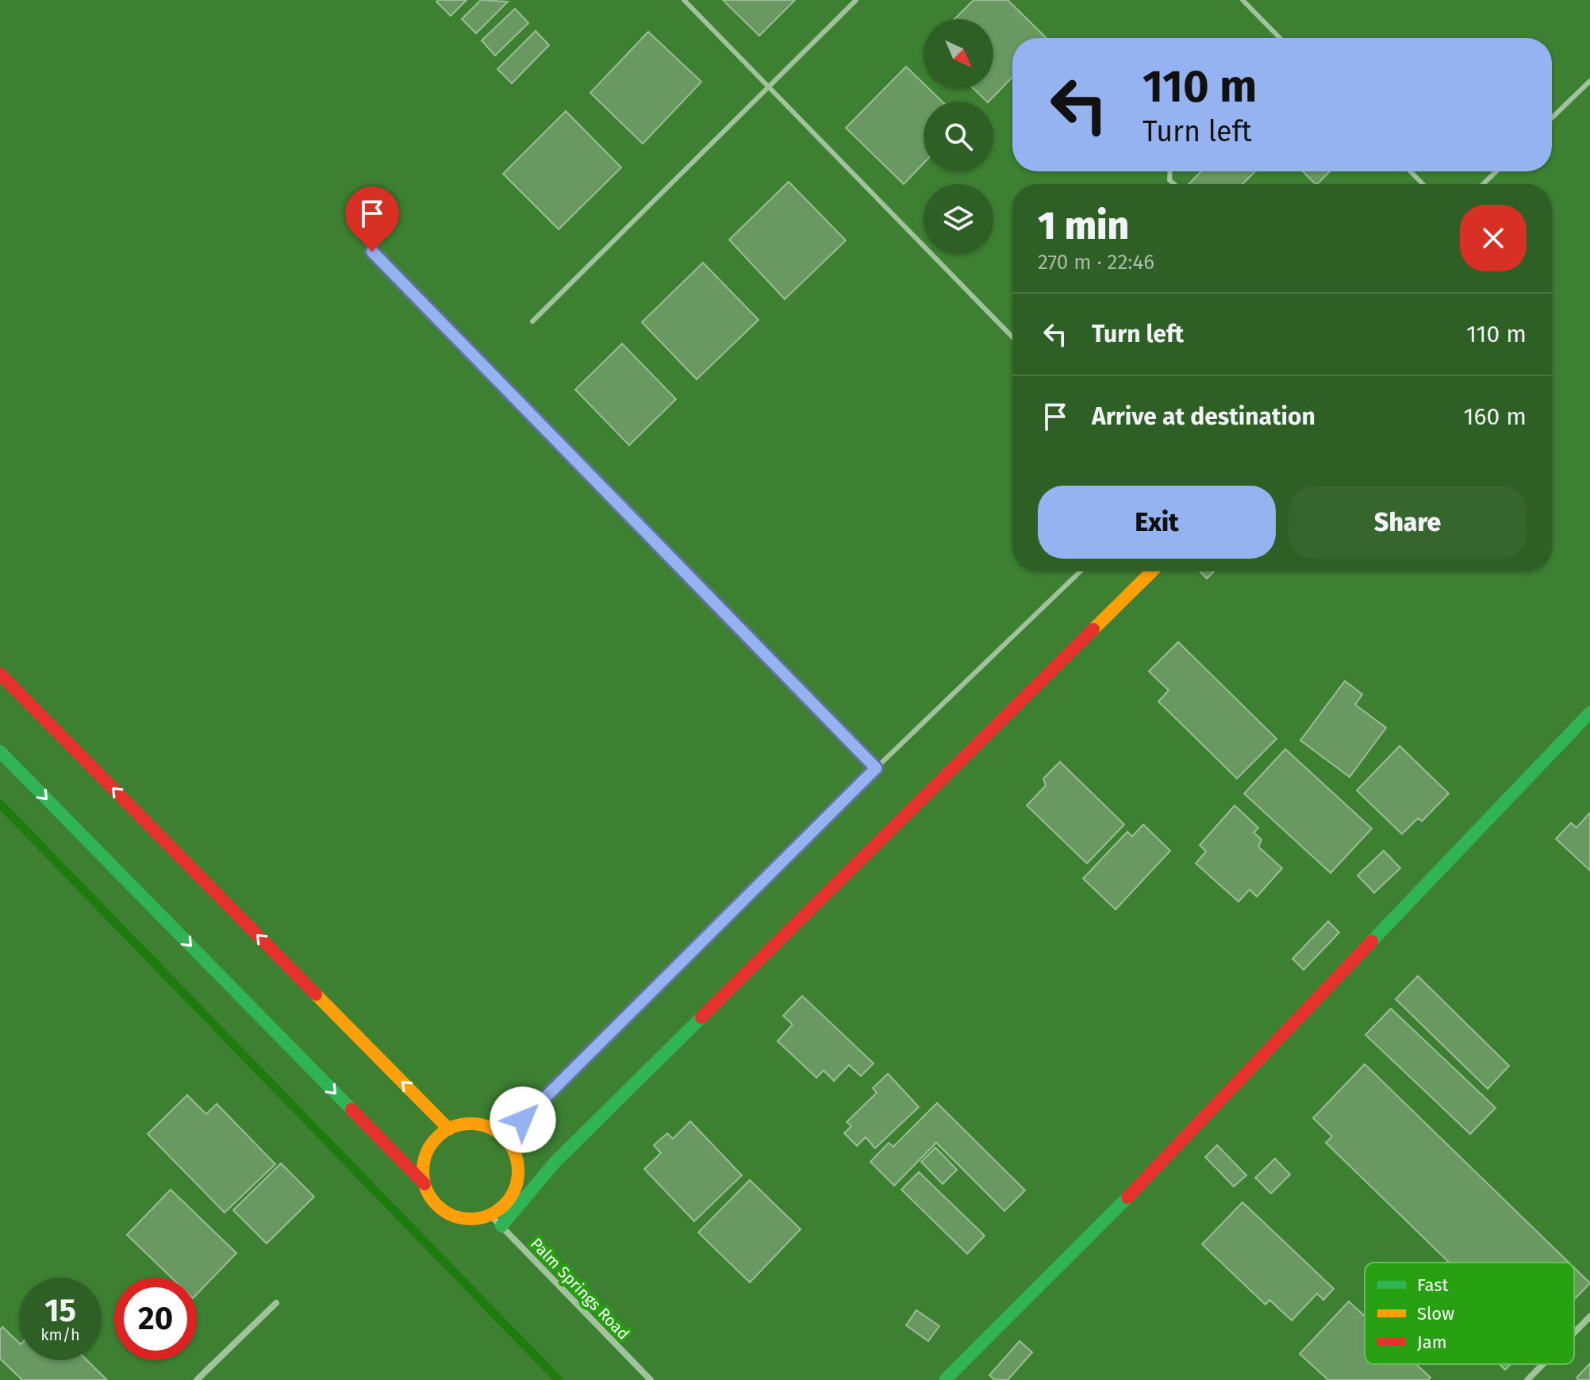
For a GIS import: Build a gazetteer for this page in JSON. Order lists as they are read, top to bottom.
{
  "streets": {
    "street": ["Palm Springs Road"]
  },
  "legend": ["Fast", "Slow", "Jam"],
  "north": "bottom right",
  "page": {
    "turn": ["110 m", "Turn left"],
    "heading": ["1 min", "270 m · 22:46"],
    "list": [
      {
        "name": "Turn left",
        "value": "110 m"
      },
      {
        "name": "Arrive at destination",
        "value": "160 m"
      }
    ],
    "buttons": ["Exit", "Share"],
    "speed": "15 km/h",
    "limit": "20"
  }
}
